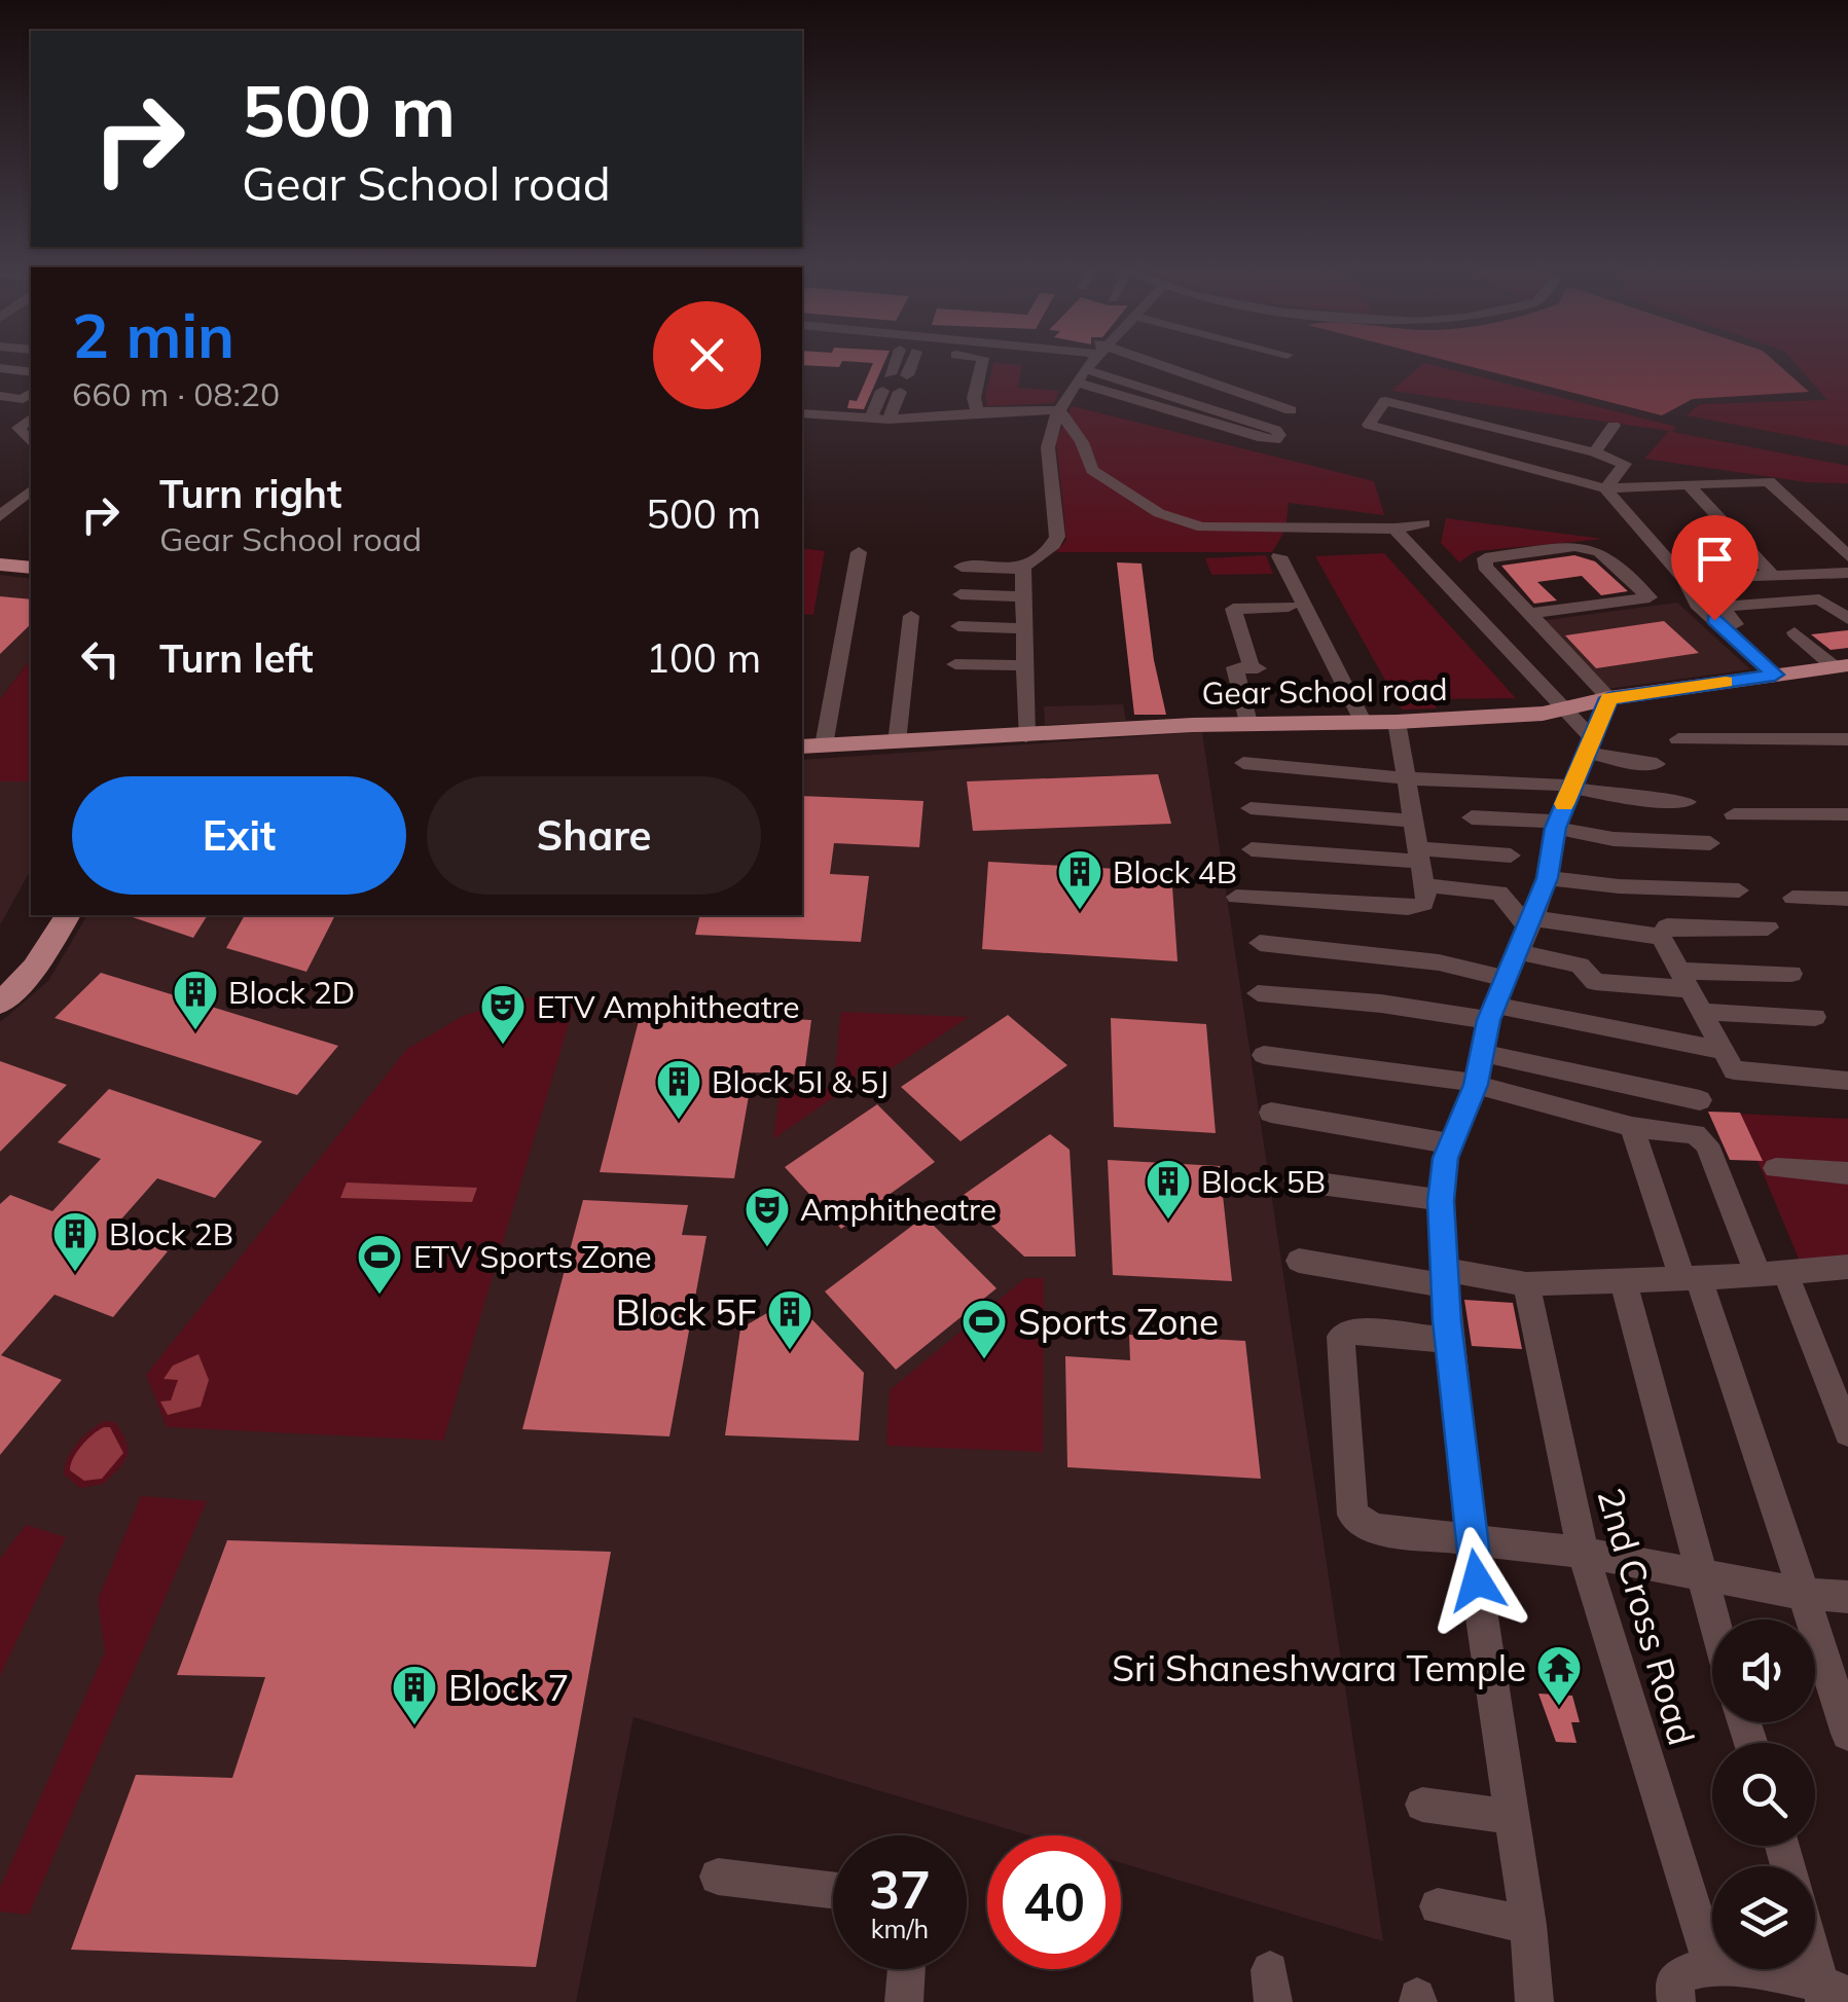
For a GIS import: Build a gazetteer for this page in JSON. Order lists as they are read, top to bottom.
{
  "streets": {
    "main road": ["Gear School road"],
    "street": ["2nd Cross Road"]
  },
  "places": {
    "building": [
      "Block 4B",
      "Block 2D",
      "Block 5I & 5J",
      "Block 5B",
      "Block 2B",
      "Block 5F",
      "Block 7"
    ],
    "theatre": ["ETV Amphitheatre", "Amphitheatre"],
    "sports": ["ETV Sports Zone", "Sports Zone"],
    "temple": ["Sri Shaneshwara Temple"]
  },
  "page": {
    "turn": ["500 m", "Gear School road"],
    "heading": ["2 min", "660 m · 08:20"],
    "list": [
      {
        "name": "Turn right",
        "note": "Gear School road",
        "value": "500 m"
      },
      {
        "name": "Turn left",
        "value": "100 m"
      }
    ],
    "buttons": ["Exit", "Share"],
    "speed": "37 km/h",
    "limit": "40"
  }
}
